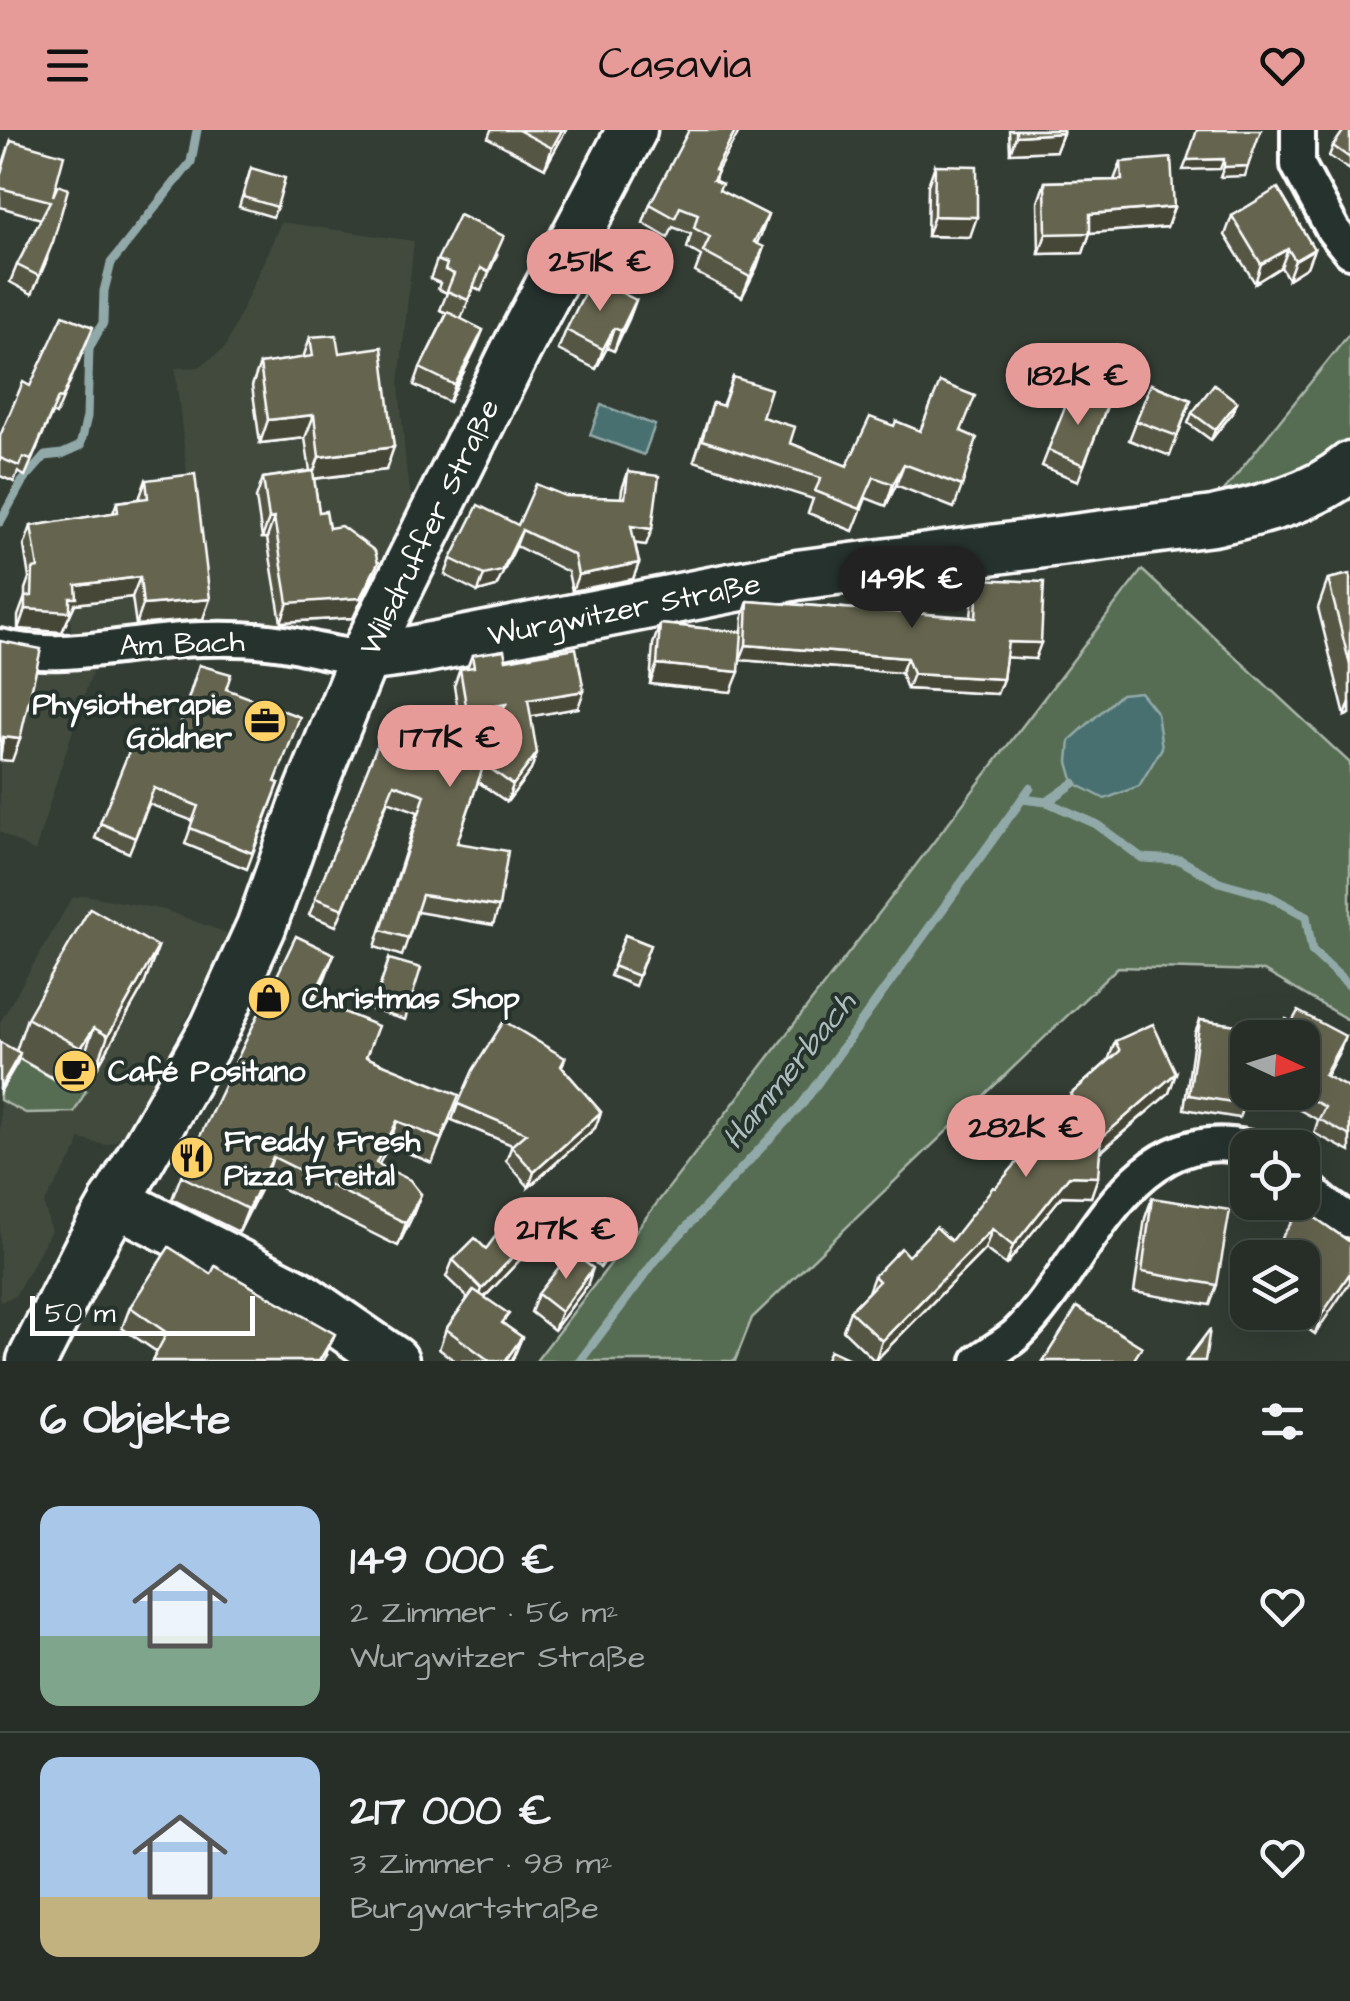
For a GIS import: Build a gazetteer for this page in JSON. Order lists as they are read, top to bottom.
{
  "streets": {
    "main road": ["Wilsdruffer Straße", "Wurgwitzer Straße"],
    "street": ["Am Bach"]
  },
  "crossings": [
    ["Wilsdruffer Straße", "Wurgwitzer Straße"],
    ["Wilsdruffer Straße", "Am Bach"],
    ["Wurgwitzer Straße", "Am Bach"]
  ],
  "water": ["Hammerbach"],
  "places": {
    "office": ["Physiotherapie Göldner"],
    "shop": ["Christmas Shop"],
    "cafe": ["Café Positano"],
    "restaurant": ["Freddy Fresh Pizza Freital"]
  },
  "scale_bar": "50 m",
  "north": "right",
  "page": {
    "header": "Casavia",
    "price": [
      "251K €",
      "182K €",
      "149K €",
      "177K €",
      "282K €",
      "217K €"
    ],
    "scale": "50 m",
    "heading": "6 Objekte",
    "list": [
      {
        "name": "149 000 €",
        "note": "2 Zimmer · 56 m² · Wurgwitzer Straße"
      },
      {
        "name": "217 000 €",
        "note": "3 Zimmer · 98 m² · Burgwartstraße"
      }
    ]
  }
}
